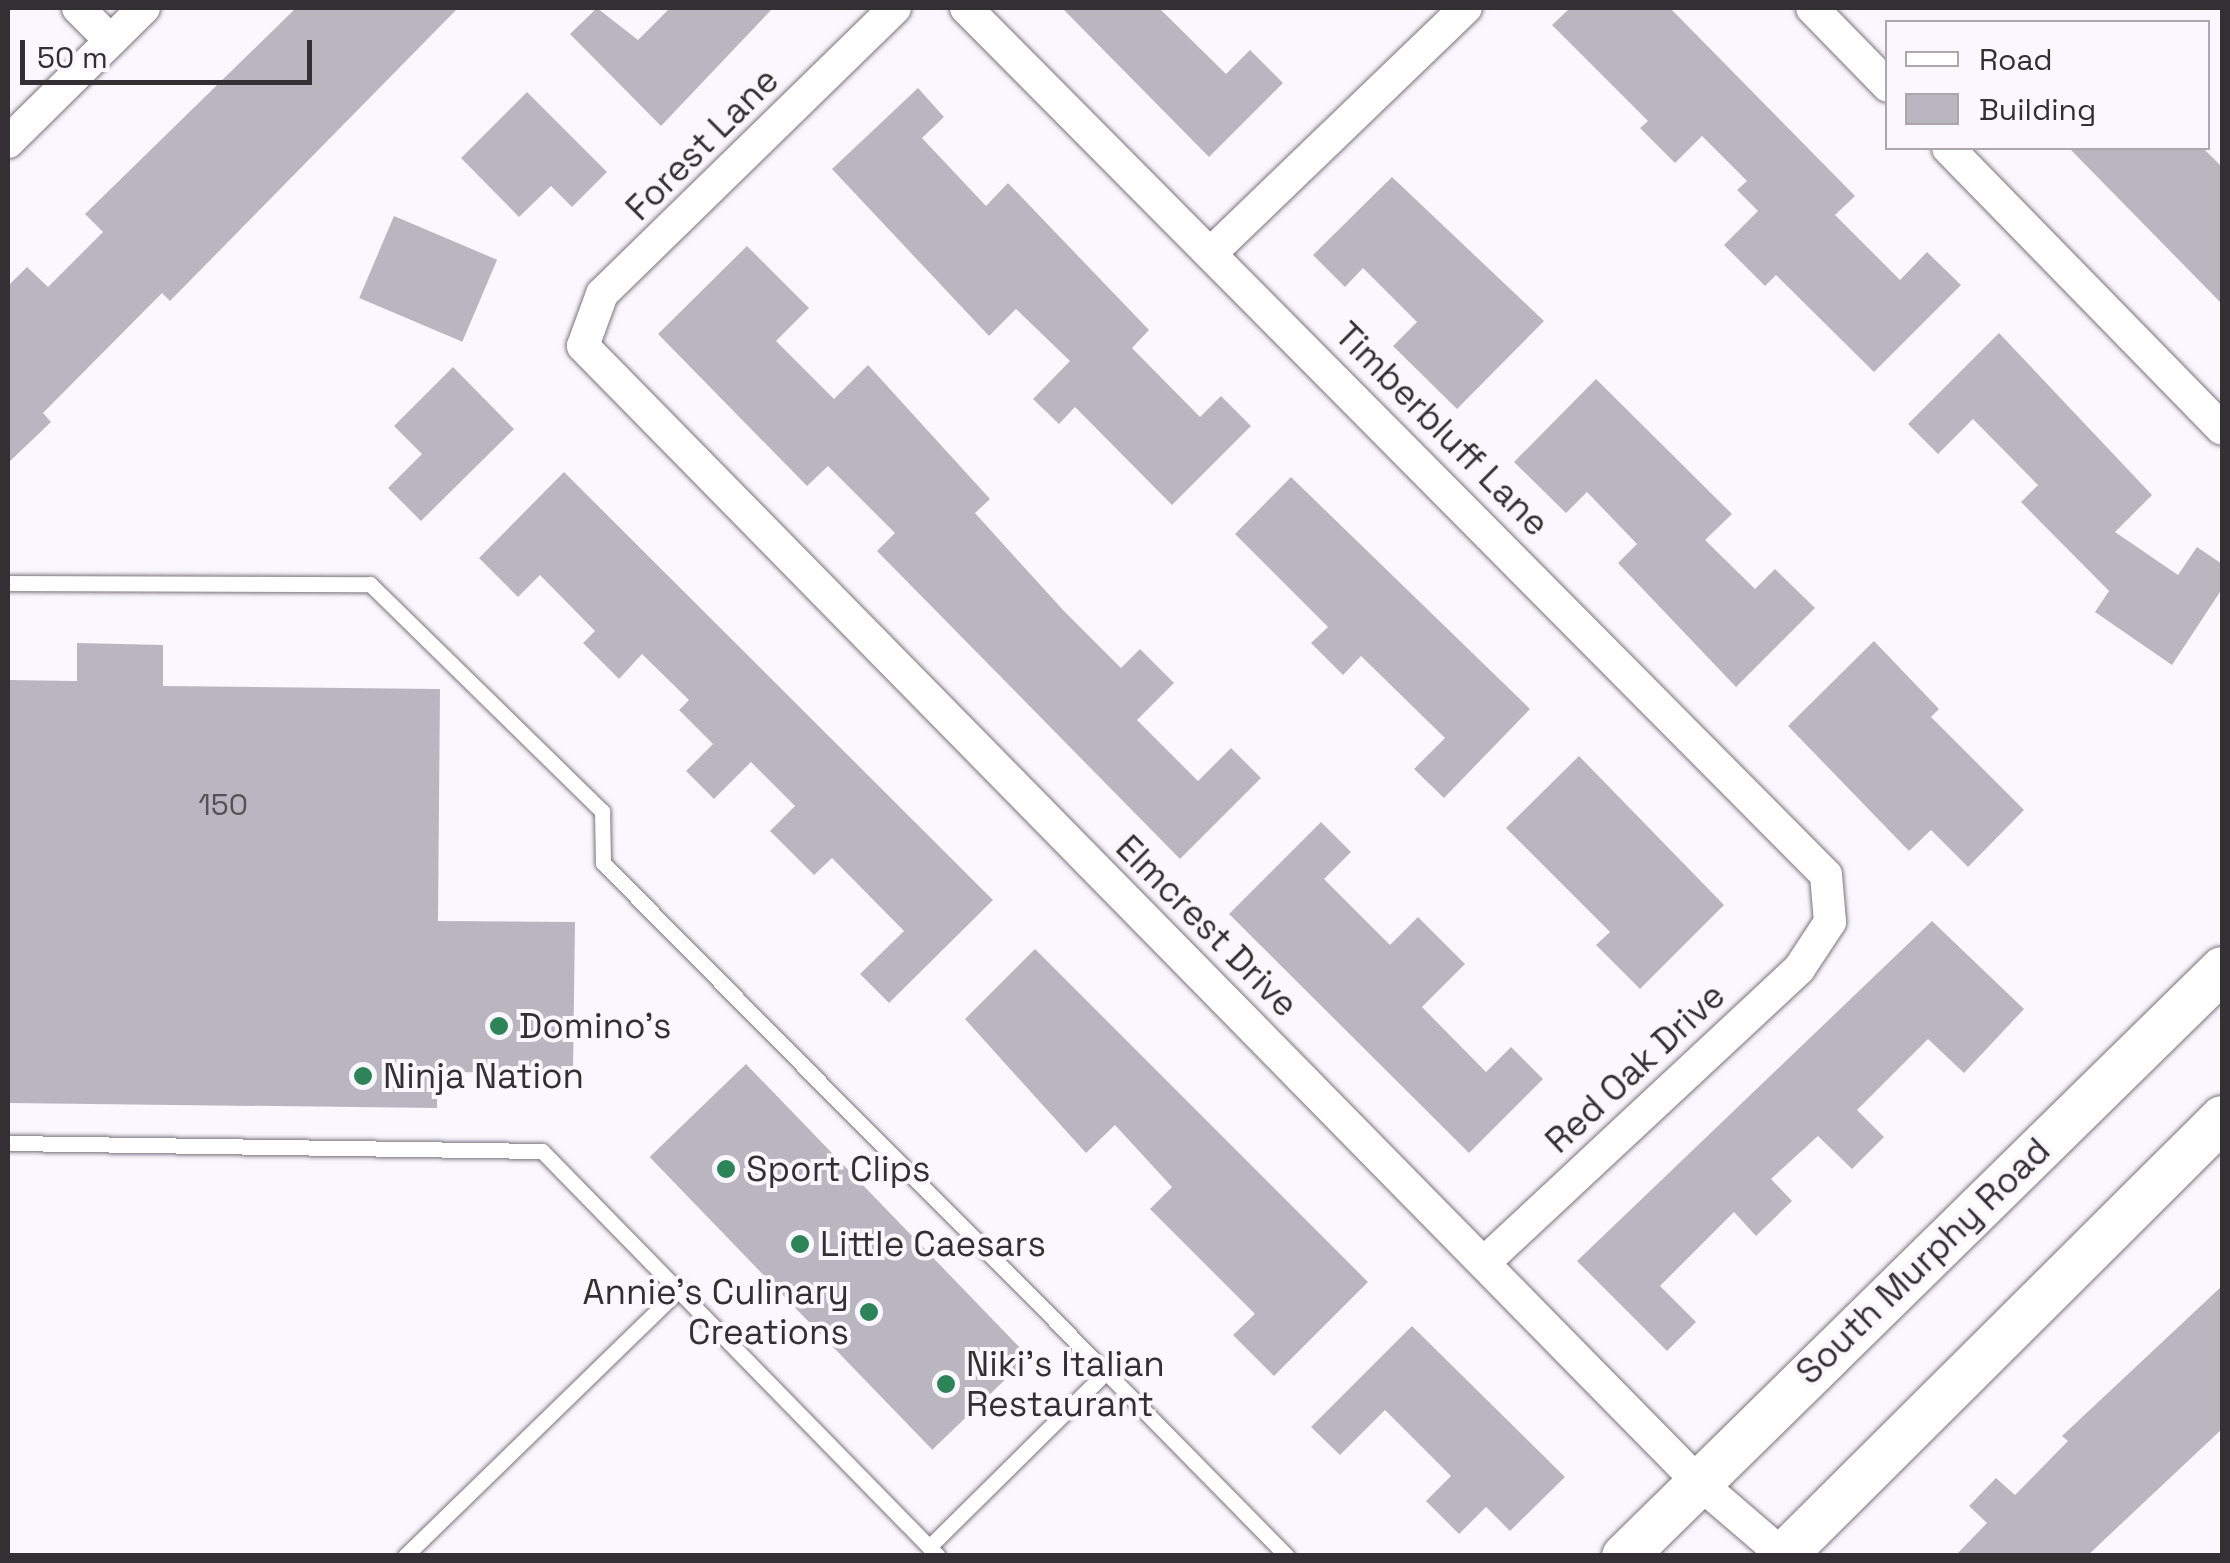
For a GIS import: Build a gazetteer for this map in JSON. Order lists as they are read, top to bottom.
{
  "streets": {
    "main road": ["South Murphy Road"],
    "street": [
      "Forest Lane",
      "Timberbluff Lane",
      "Elmcrest Drive",
      "Red Oak Drive"
    ]
  },
  "crossings": [
    ["Forest Lane", "Elmcrest Drive"],
    ["Timberbluff Lane", "Red Oak Drive"],
    ["Elmcrest Drive", "Red Oak Drive"],
    ["Elmcrest Drive", "South Murphy Road"]
  ],
  "places": [
    "Domino's",
    "Ninja Nation",
    "Sport Clips",
    "Little Caesars",
    "Annie's Culinary Creations",
    "Niki's Italian Restaurant"
  ],
  "house_numbers": ["150"],
  "legend": ["Road", "Building"],
  "scale_bar": "50 m"
}
